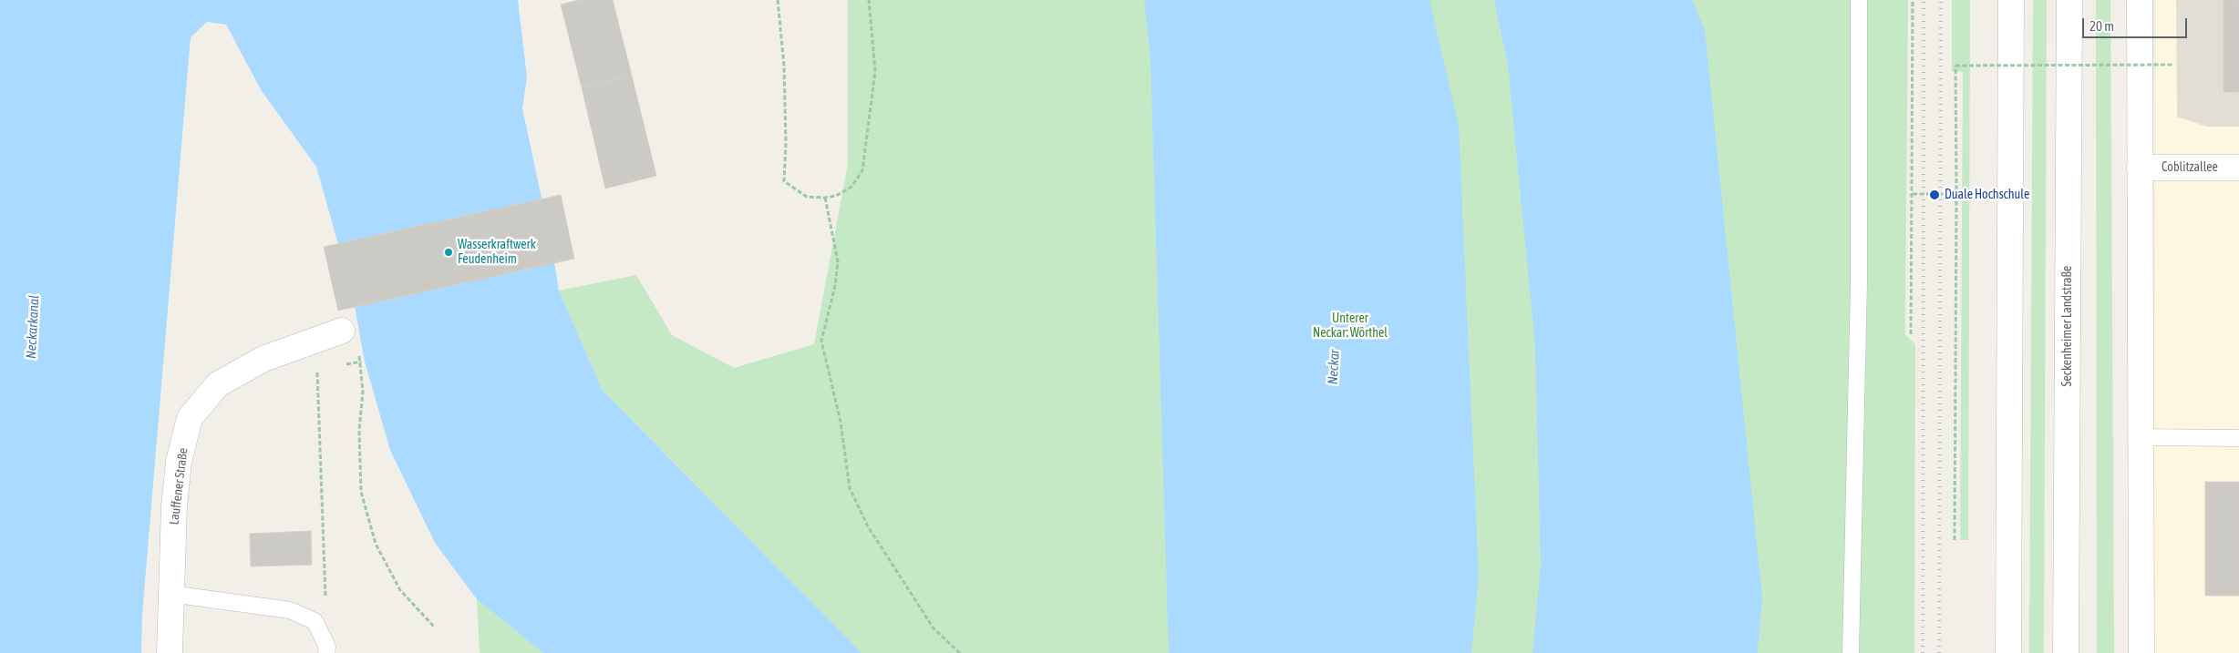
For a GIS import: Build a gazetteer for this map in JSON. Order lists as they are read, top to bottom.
{
  "streets": {
    "main road": ["Coblitzallee", "Seckenheimer Landstraße", "Lauffener Straße"]
  },
  "water": ["Neckarkanal", "Neckar"],
  "parks": ["Unterer Neckar: Wörthel"],
  "places": ["Duale Hochschule", "Wasserkraftwerk Feudenheim"],
  "scale_bar": "20 m"
}
